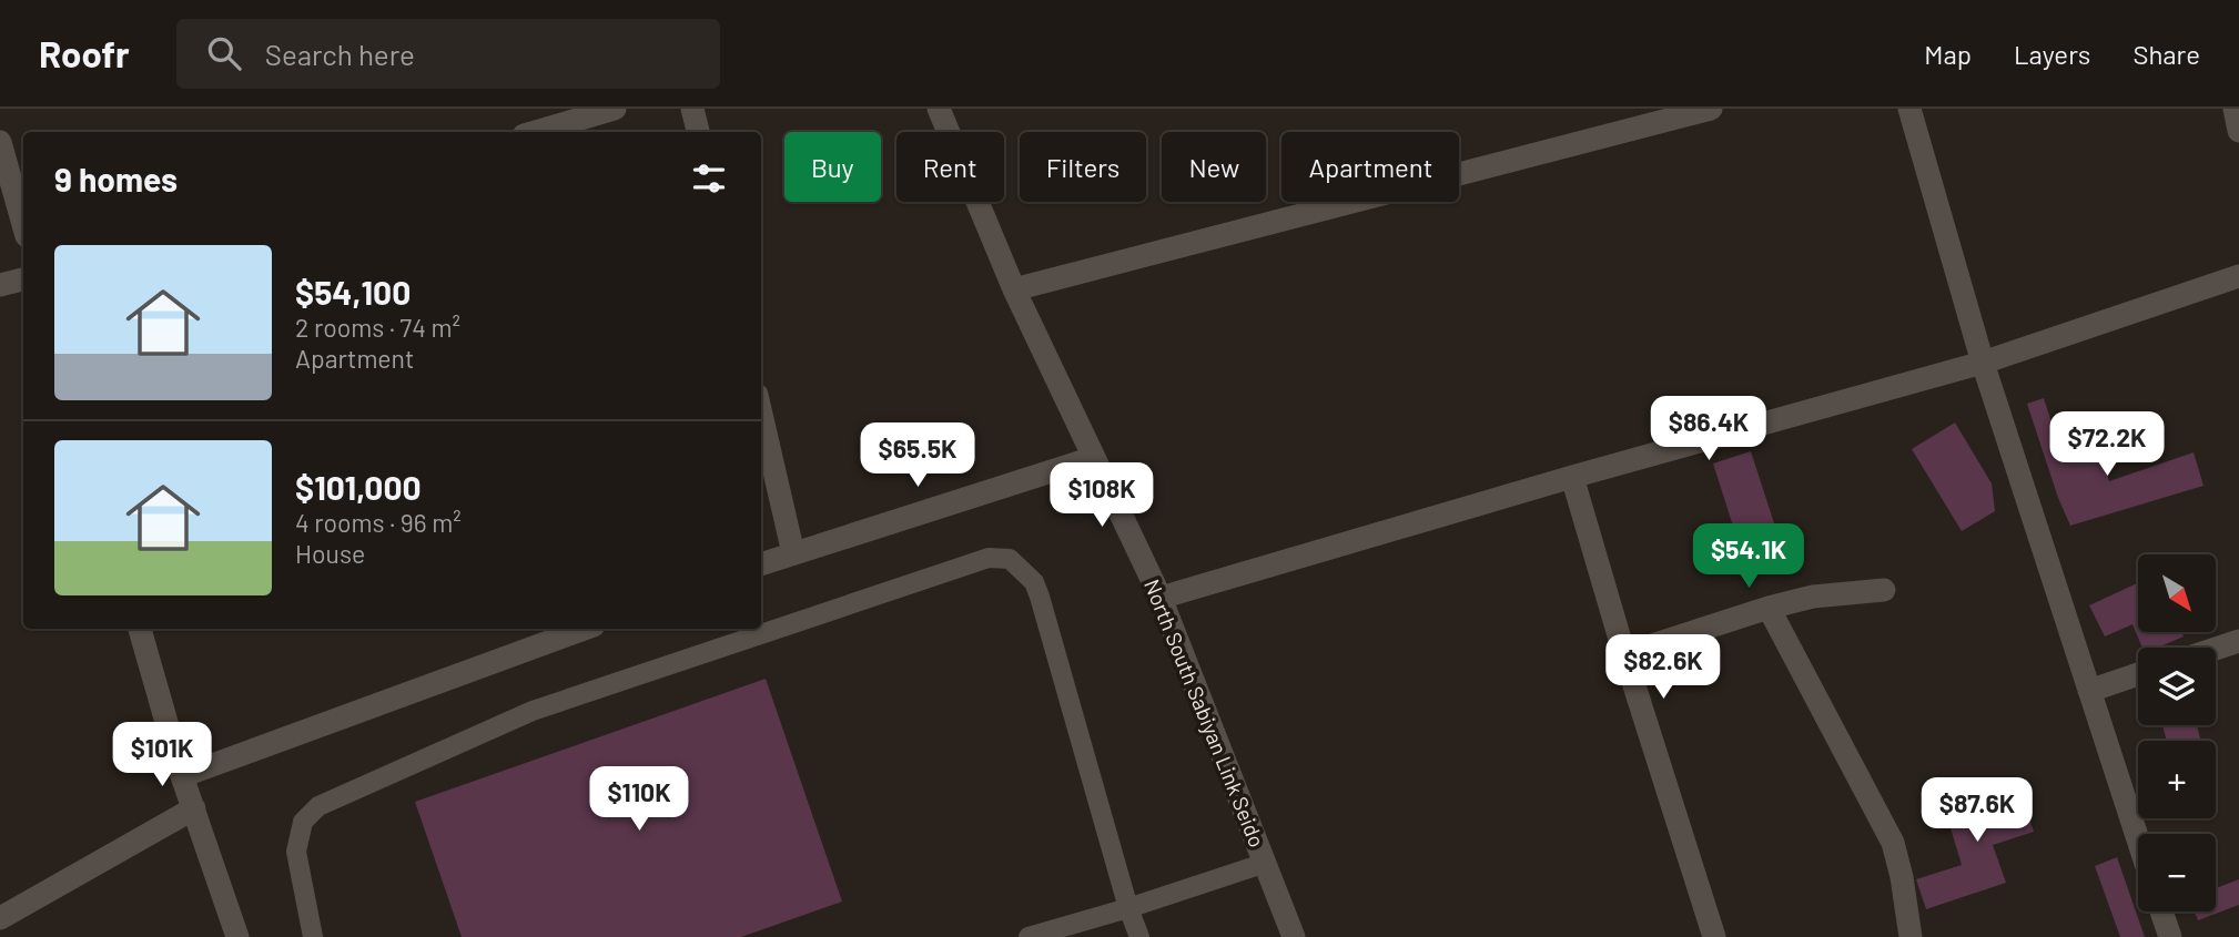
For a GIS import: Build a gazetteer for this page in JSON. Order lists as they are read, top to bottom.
{
  "streets": {
    "street": ["North South Sabiyan Link Seido"]
  },
  "north": "bottom right",
  "page": {
    "header": "Roofr",
    "search": "Search here",
    "nav": ["Map", "Layers", "Share"],
    "chip": [
      "Buy",
      "Rent",
      "Filters",
      "New",
      "Apartment"
    ],
    "heading": "9 homes",
    "list": [
      {
        "name": "$54,100",
        "note": "2 rooms · 74 m² · Apartment"
      },
      {
        "name": "$101,000",
        "note": "4 rooms · 96 m² · House"
      }
    ],
    "price": [
      "$86.4K",
      "$72.2K",
      "$65.5K",
      "$108K",
      "$54.1K",
      "$82.6K",
      "$101K",
      "$110K",
      "$87.6K"
    ],
    "map_buttons": ["+", "−"]
  }
}
